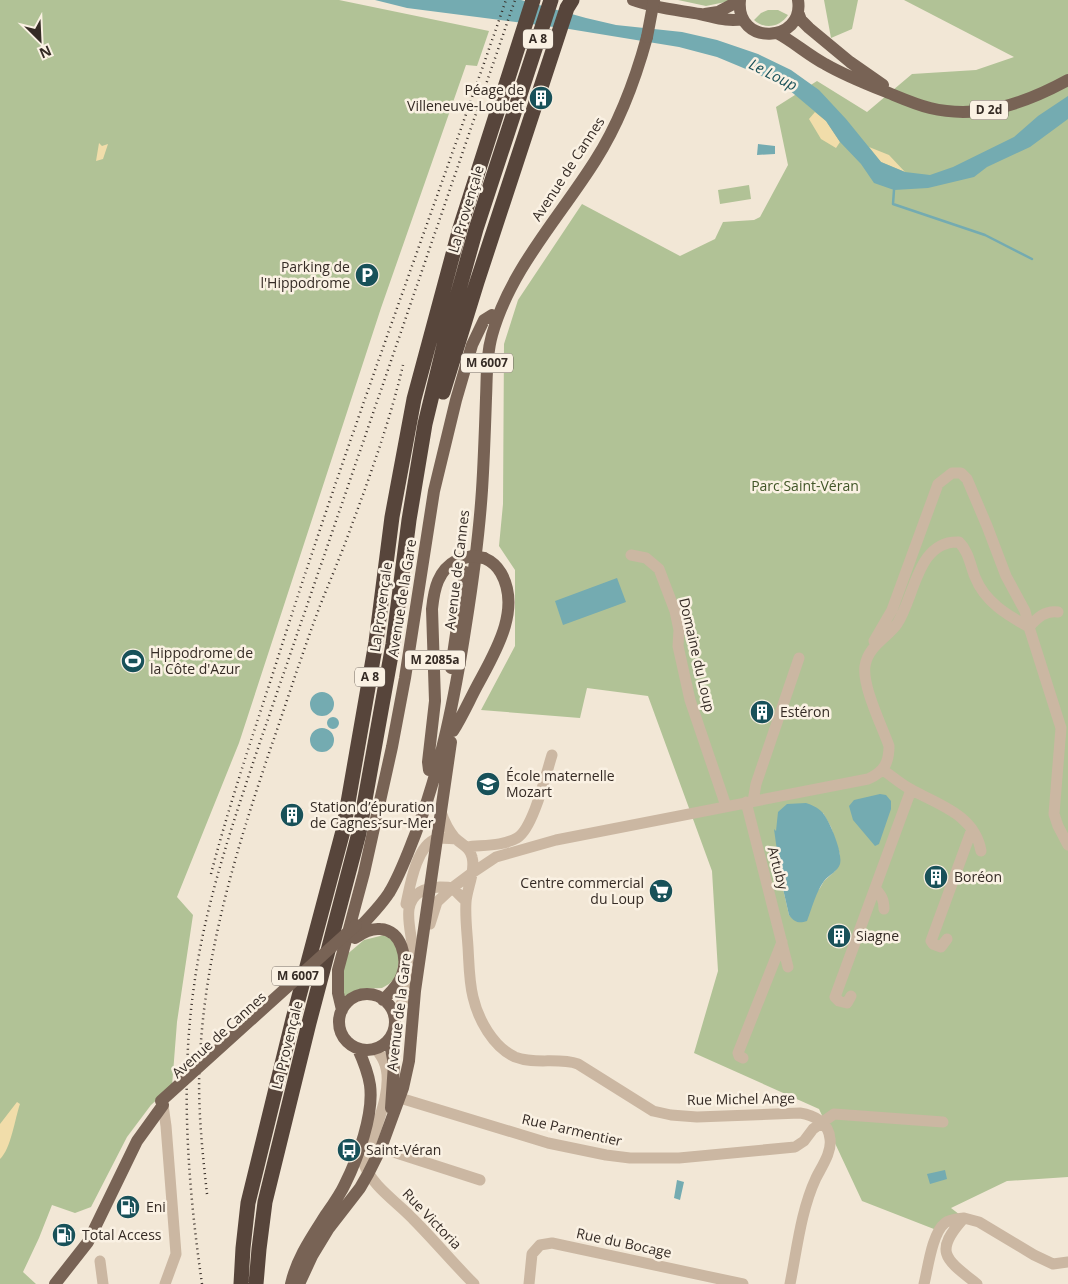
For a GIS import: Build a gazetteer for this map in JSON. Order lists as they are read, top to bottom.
{
  "streets": {
    "highway": ["A 8", "La Provençale"],
    "main road": [
      "D 2d",
      "Avenue de Cannes",
      "M 6007",
      "Avenue de la Gare",
      "M 2085a"
    ],
    "street": [
      "Domaine du Loup",
      "Artuby",
      "Rue Michel Ange",
      "Rue Parmentier",
      "Rue Victoria",
      "Rue du Bocage"
    ]
  },
  "crossings": [
    ["Avenue de Cannes", "Avenue de la Gare"],
    ["Avenue de Cannes", "M 2085a"],
    ["Avenue de la Gare", "M 2085a"],
    ["Avenue de la Gare", "Rue Parmentier"],
    ["Avenue de la Gare", "Rue Victoria"],
    ["Rue Michel Ange", "Rue Parmentier"]
  ],
  "water": ["Le Loup"],
  "parks": ["Parc Saint-Véran"],
  "places": {
    "building": [
      "Péage de Villeneuve-Loubet",
      "Estéron",
      "Station d’épuration de Cagnes-sur-Mer",
      "Boréon",
      "Siagne"
    ],
    "parking": ["Parking de l'Hippodrome"],
    "sports": ["Hippodrome de la Côte d'Azur"],
    "school or university": ["École maternelle Mozart"],
    "supermarket": ["Centre commercial du Loup"],
    "bus stop": ["Saint-Véran"],
    "fuel station": ["Eni", "Total Access"]
  },
  "north": "bottom right"
}
